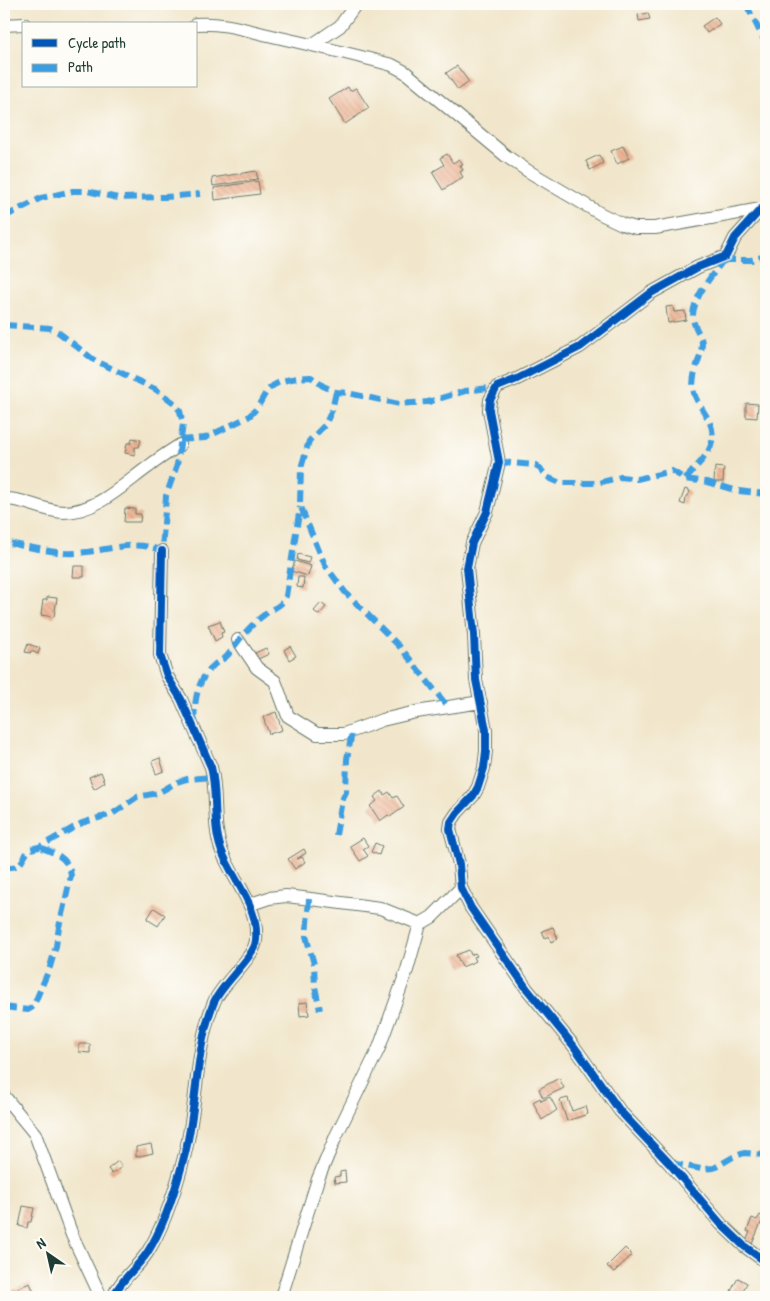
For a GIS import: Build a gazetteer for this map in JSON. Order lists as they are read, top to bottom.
{
  "legend": ["Cycle path", "Path"],
  "north": "top left"
}
